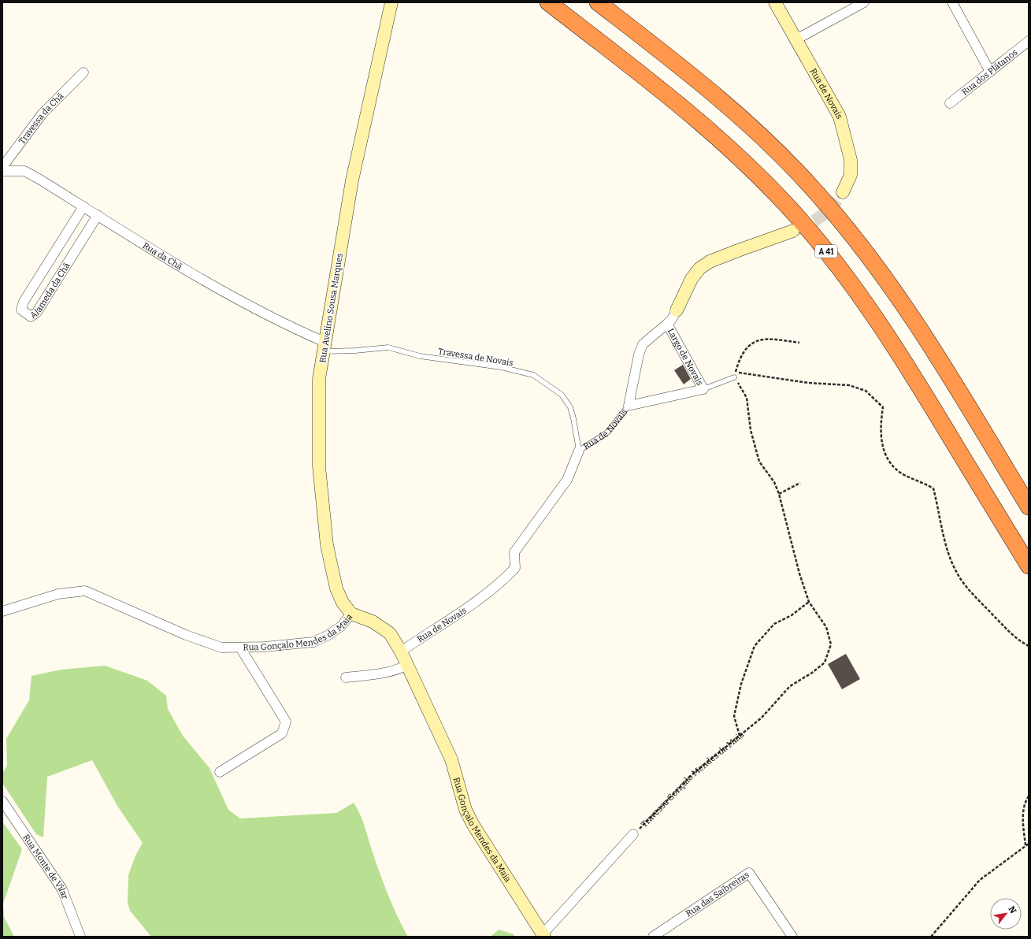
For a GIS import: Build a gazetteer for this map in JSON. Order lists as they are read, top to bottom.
{
  "streets": {
    "highway": ["A 41"],
    "street": [
      "Rua dos Plátanos",
      "Rua de Novais",
      "Travessa da Chã",
      "Rua da Chã",
      "Alameda da Chã",
      "Rua Avelino Sousa Marques",
      "Largo de Novais",
      "Rua Gonçalo Mendes da Maia",
      "Travessa Gonçalo Mendes da Maia",
      "Rua Monte de Vilar",
      "Rua das Saibreiras"
    ],
    "lane": ["Travessa de Novais"]
  },
  "crossings": [
    ["Rua de Novais", "Travessa de Novais"],
    ["Rua de Novais", "Largo de Novais"],
    ["Rua de Novais", "Rua Gonçalo Mendes da Maia"],
    ["Rua da Chã", "Alameda da Chã"],
    ["Rua da Chã", "Rua Avelino Sousa Marques"],
    ["Rua da Chã", "Travessa de Novais"],
    ["Rua Avelino Sousa Marques", "Travessa de Novais"],
    ["Rua Avelino Sousa Marques", "Rua Gonçalo Mendes da Maia"],
    ["Rua Gonçalo Mendes da Maia", "Travessa Gonçalo Mendes da Maia"]
  ],
  "north": "top right"
}
